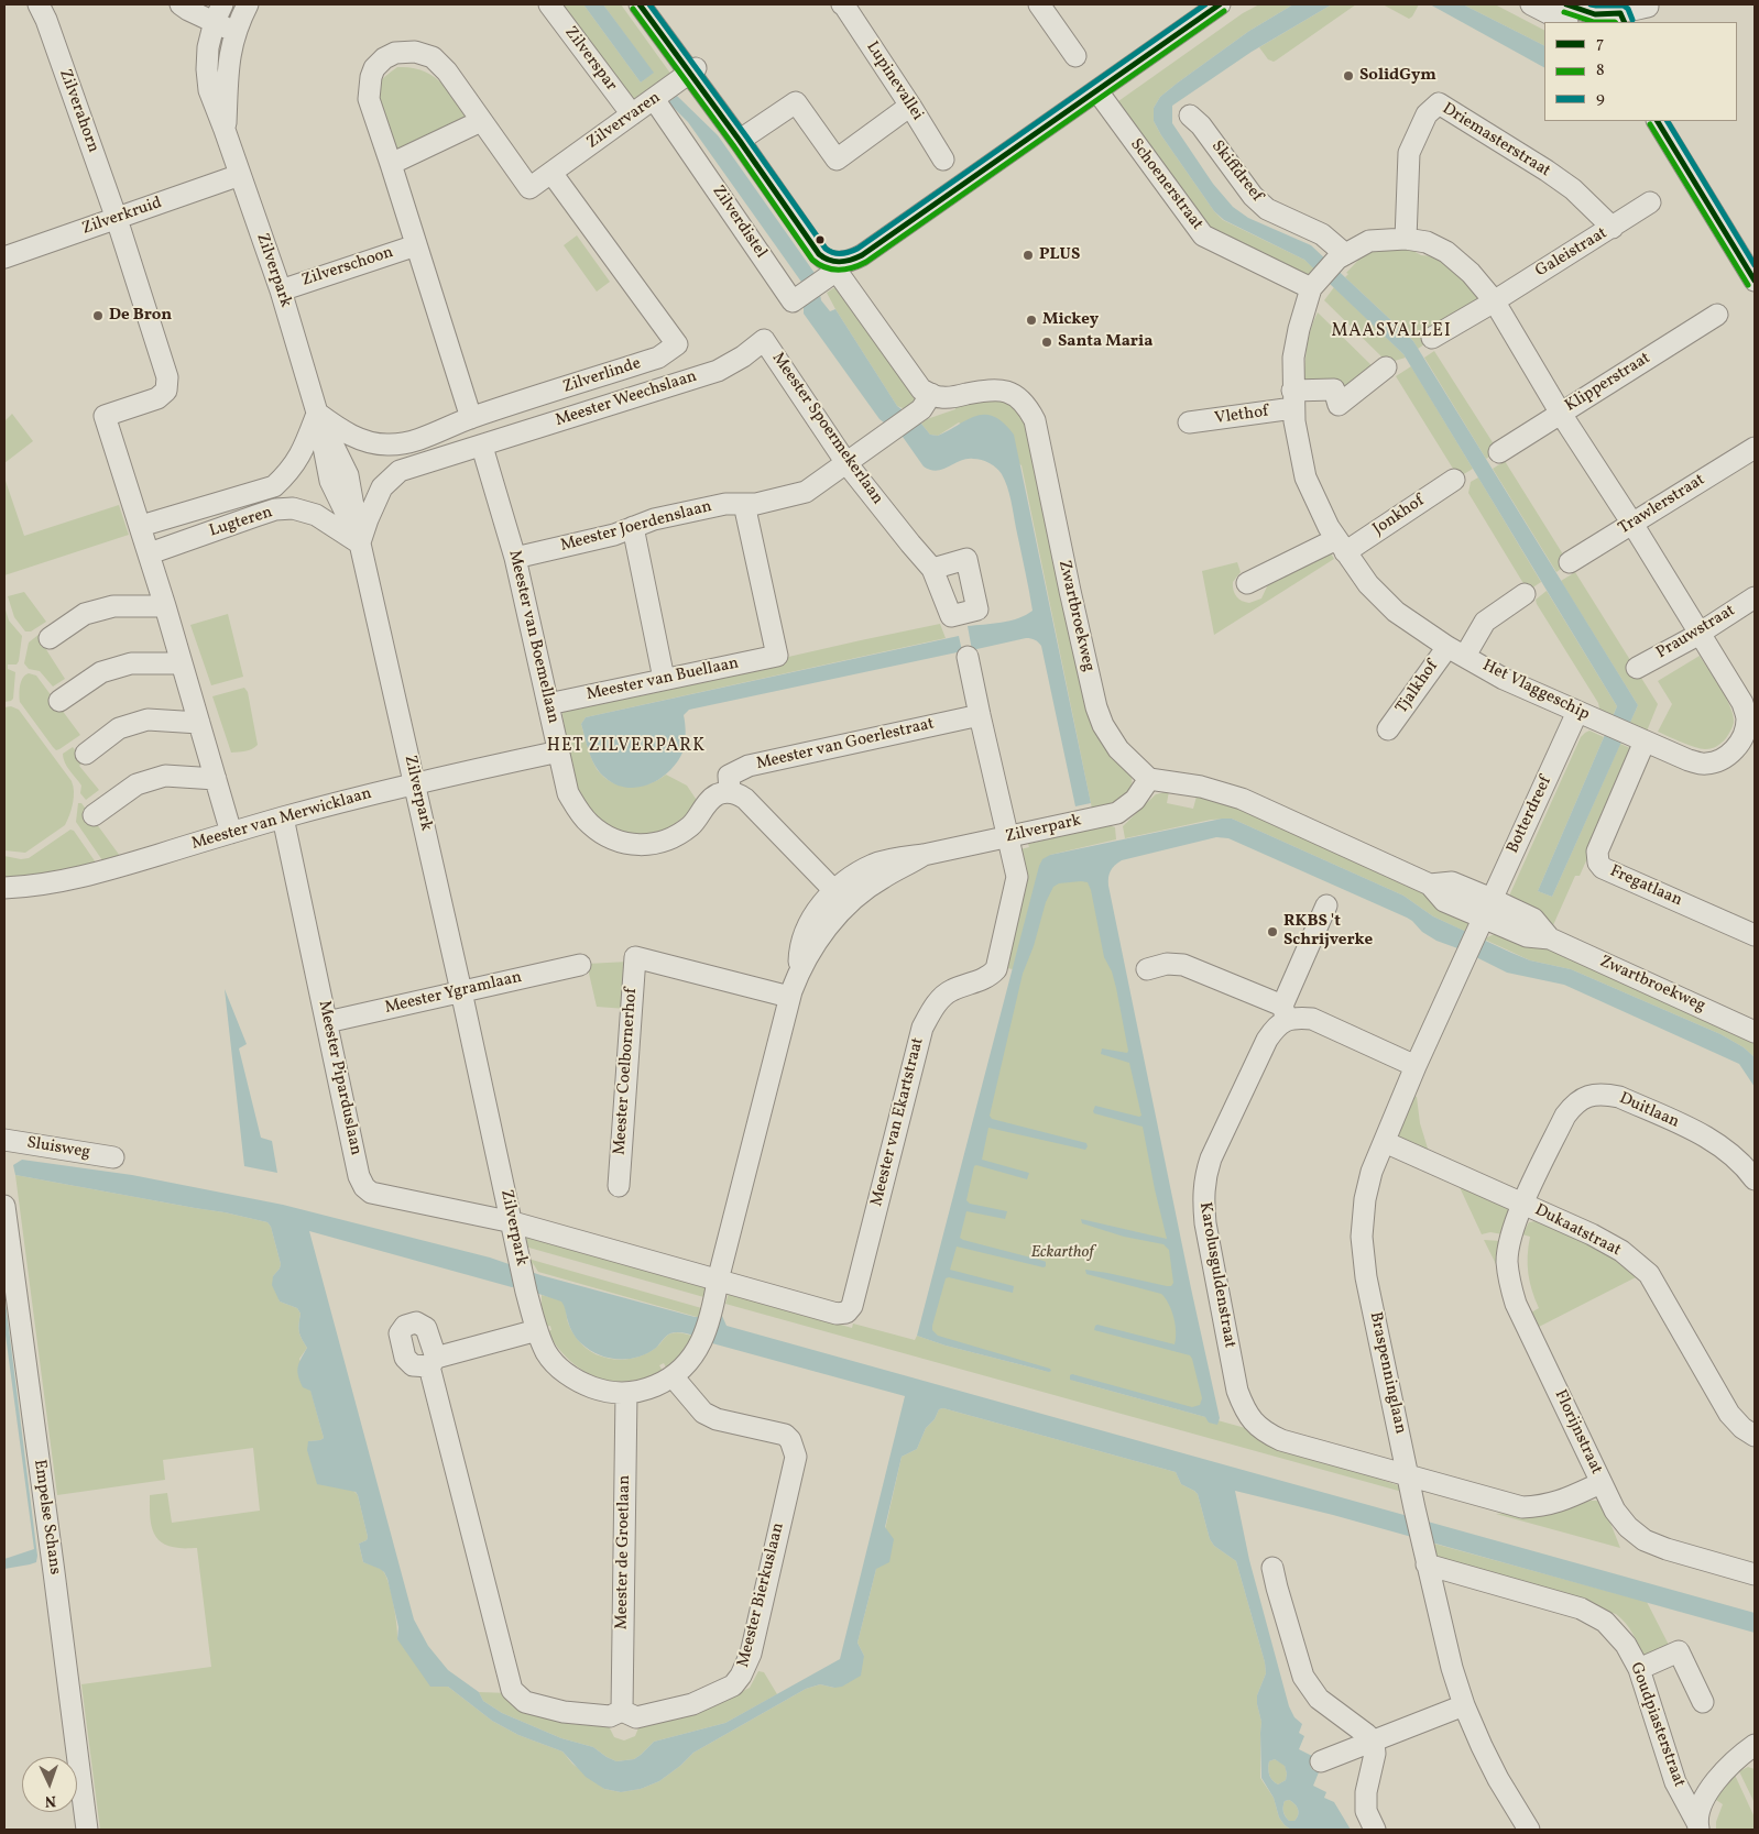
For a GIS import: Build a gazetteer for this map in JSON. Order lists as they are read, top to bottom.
{
  "streets": {
    "street": [
      "Zilverspar",
      "Lupinevallei",
      "Zilverahorn",
      "Zilvervaren",
      "Driemasterstraat",
      "Skiffdreef",
      "Schoenerstraat",
      "Zilverkruid",
      "Zilverdistel",
      "Galeistraat",
      "Zilverschoon",
      "Zilverpark",
      "Zilverlinde",
      "Klipperstraat",
      "Meester Weechslaan",
      "Vlethof",
      "Meester Spoermekerlaan",
      "Trawlerstraat",
      "Jonkhof",
      "Lugteren",
      "Meester Joerdenslaan",
      "Zwartbroekweg",
      "Prauwstraat",
      "Meester van Boemellaan",
      "Meester van Buellaan",
      "Tjalkhof",
      "Het Vlaggeschip",
      "Meester van Goerlestraat",
      "Botterdreef",
      "Meester van Merwicklaan",
      "Fregatlaan",
      "Meester Ygramlaan",
      "Meester Coelbornerhof",
      "Meester Piparduslaan",
      "Duitlaan",
      "Meester van Ekartstraat",
      "Sluisweg",
      "Dukaatstraat",
      "Karolusguldenstraat",
      "Braspenninglaan",
      "Florijnstraat",
      "Empelse Schans",
      "Meester de Groetlaan",
      "Meester Bierkuslaan",
      "Goudpiasterstraat"
    ]
  },
  "crossings": [
    ["Zilverspar", "Zilvervaren"],
    ["Zilverahorn", "Zilverkruid"],
    ["Zilverahorn", "Lugteren"],
    ["Zilvervaren", "Zilverdistel"],
    ["Zilvervaren", "Zilverlinde"],
    ["Driemasterstraat", "Galeistraat"],
    ["Driemasterstraat", "Het Vlaggeschip"],
    ["Skiffdreef", "Het Vlaggeschip"],
    ["Schoenerstraat", "Het Vlaggeschip"],
    ["Zilverkruid", "Zilverpark"],
    ["Galeistraat", "Het Vlaggeschip"],
    ["Zilverschoon", "Zilverpark"],
    ["Zilverpark", "Lugteren"],
    ["Zilverpark", "Zwartbroekweg"],
    ["Zilverpark", "Meester van Merwicklaan"],
    ["Zilverpark", "Meester Ygramlaan"],
    ["Zilverpark", "Meester Coelbornerhof"],
    ["Zilverpark", "Meester Piparduslaan"],
    ["Zilverpark", "Meester van Ekartstraat"],
    ["Zilverpark", "Meester de Groetlaan"],
    ["Zilverpark", "Meester Bierkuslaan"],
    ["Klipperstraat", "Het Vlaggeschip"],
    ["Meester Weechslaan", "Meester Spoermekerlaan"],
    ["Meester Weechslaan", "Meester van Boemellaan"],
    ["Vlethof", "Het Vlaggeschip"],
    ["Meester Spoermekerlaan", "Meester Joerdenslaan"],
    ["Trawlerstraat", "Het Vlaggeschip"],
    ["Jonkhof", "Het Vlaggeschip"],
    ["Meester Joerdenslaan", "Zwartbroekweg"],
    ["Meester Joerdenslaan", "Meester van Boemellaan"],
    ["Meester Joerdenslaan", "Meester van Buellaan"],
    ["Zwartbroekweg", "Botterdreef"],
    ["Zwartbroekweg", "Braspenninglaan"],
    ["Prauwstraat", "Het Vlaggeschip"],
    ["Meester van Boemellaan", "Meester van Buellaan"],
    ["Meester van Boemellaan", "Meester van Goerlestraat"],
    ["Meester van Boemellaan", "Meester van Merwicklaan"],
    ["Tjalkhof", "Het Vlaggeschip"],
    ["Het Vlaggeschip", "Botterdreef"],
    ["Het Vlaggeschip", "Fregatlaan"],
    ["Botterdreef", "Braspenninglaan"],
    ["Meester van Merwicklaan", "Meester Piparduslaan"],
    ["Meester Ygramlaan", "Meester Piparduslaan"],
    ["Duitlaan", "Dukaatstraat"],
    ["Duitlaan", "Florijnstraat"],
    ["Dukaatstraat", "Braspenninglaan"],
    ["Dukaatstraat", "Florijnstraat"],
    ["Karolusguldenstraat", "Braspenninglaan"],
    ["Karolusguldenstraat", "Florijnstraat"],
    ["Braspenninglaan", "Goudpiasterstraat"],
    ["Meester de Groetlaan", "Meester Bierkuslaan"]
  ],
  "districts": ["MAASVALLEI", "HET ZILVERPARK"],
  "parks": ["Eckarthof"],
  "places": [
    "SolidGym",
    "PLUS",
    "De Bron",
    "Mickey",
    "Santa Maria",
    "RKBS 't Schrijverke"
  ],
  "lines": ["transit line 7", "transit line 9", "transit line 8"],
  "legend": ["7", "8", "9"],
  "north": "bottom"
}
